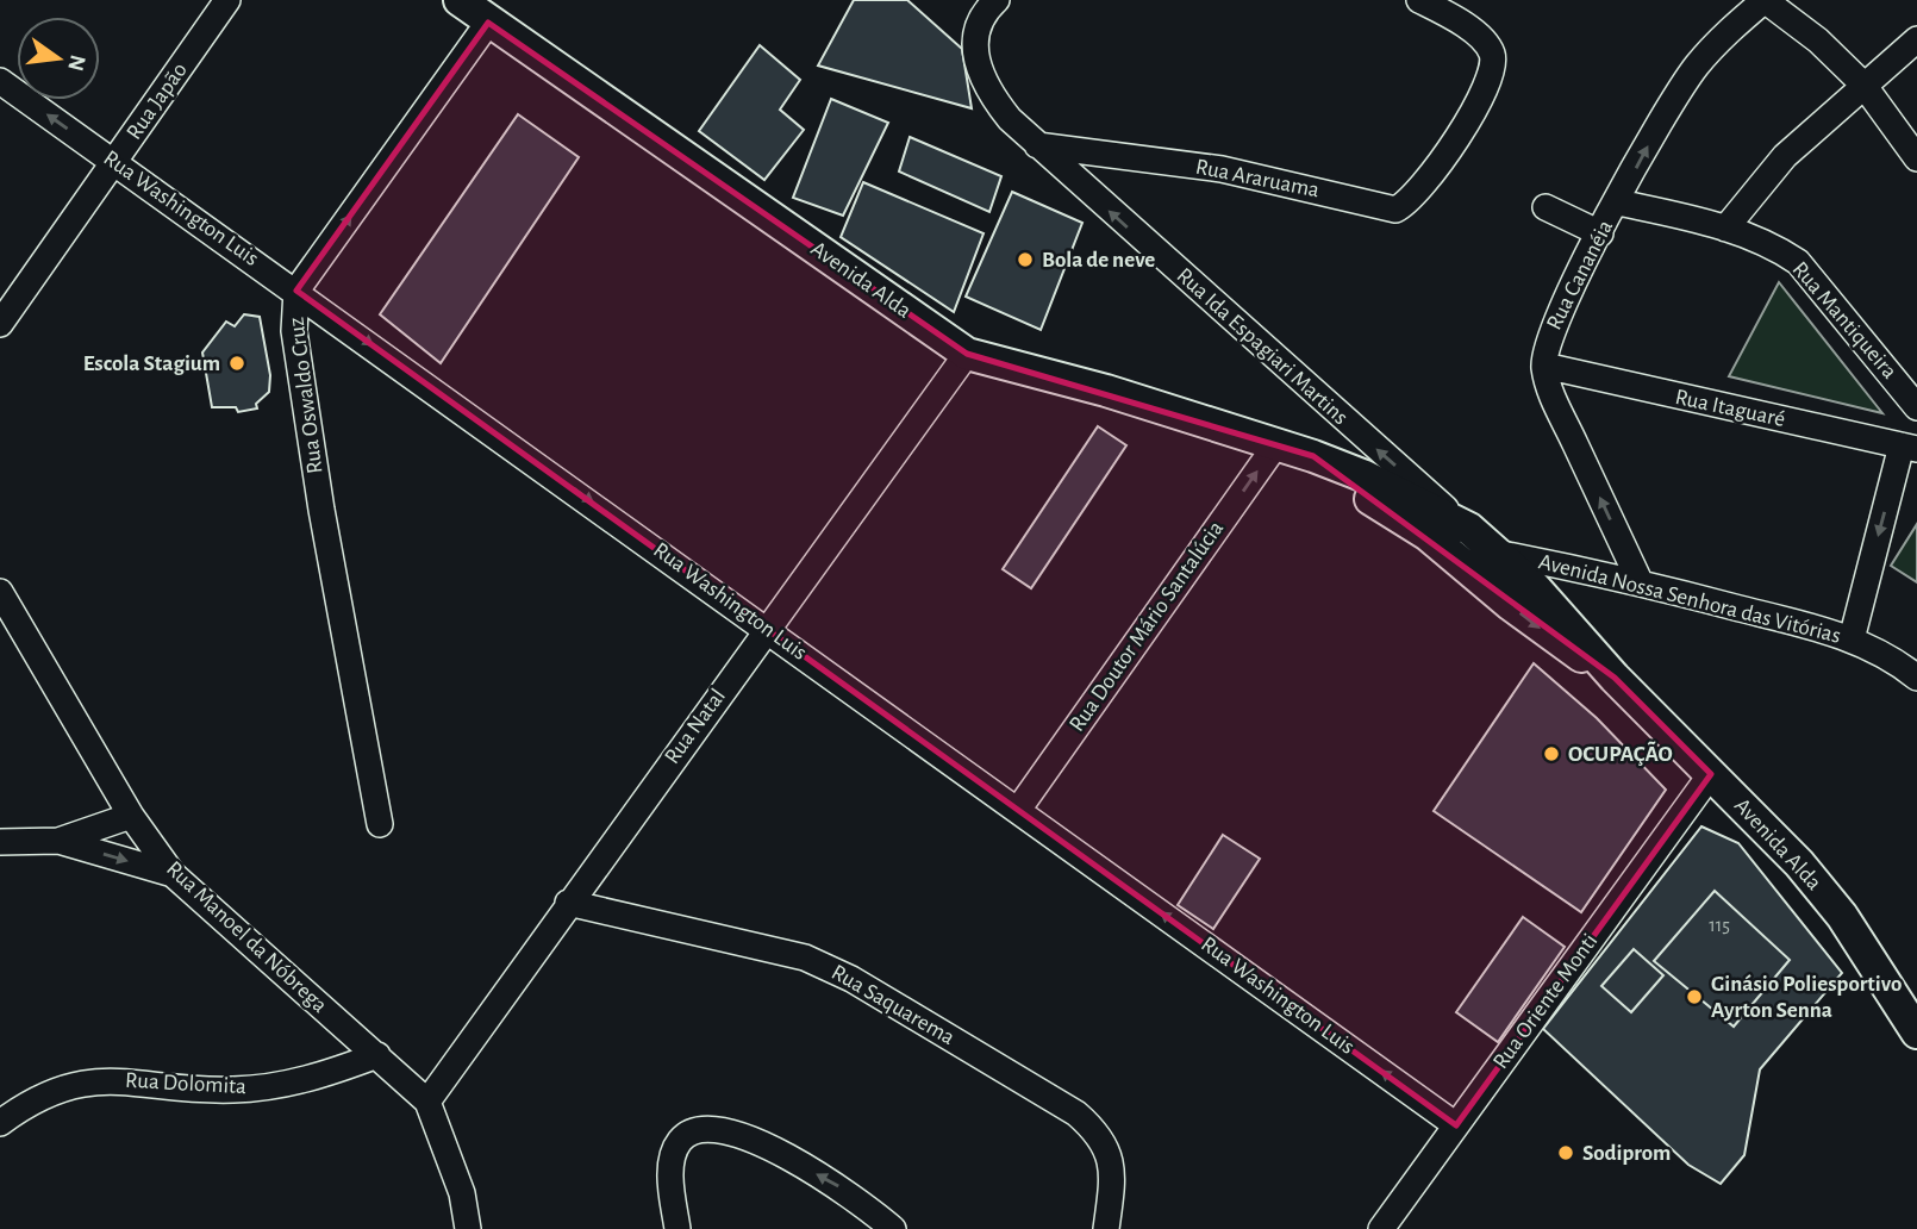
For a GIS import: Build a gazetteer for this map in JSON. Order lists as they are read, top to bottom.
{
  "streets": {
    "main road": ["Avenida Alda"],
    "street": [
      "Rua Japão",
      "Rua Araruama",
      "Rua Washington Luis",
      "Rua Cananéia",
      "Rua Mantiqueira",
      "Rua Ida Espagiari Martins",
      "Rua Oswaldo Cruz",
      "Rua Itaguaré",
      "Avenida Nossa Senhora das Vitórias",
      "Rua Doutor Mário Santalúcia",
      "Rua Natal",
      "Rua Manoel da Nóbrega",
      "Rua Oriente Monti",
      "Rua Saquarema",
      "Rua Dolomita"
    ]
  },
  "crossings": [
    ["Rua Japão", "Rua Washington Luis"],
    ["Rua Araruama", "Rua Ida Espagiari Martins"],
    ["Rua Washington Luis", "Rua Oswaldo Cruz"],
    ["Rua Washington Luis", "Rua Doutor Mário Santalúcia"],
    ["Rua Washington Luis", "Rua Natal"],
    ["Rua Washington Luis", "Rua Oriente Monti"],
    ["Rua Cananéia", "Rua Mantiqueira"],
    ["Rua Cananéia", "Rua Itaguaré"],
    ["Rua Cananéia", "Avenida Nossa Senhora das Vitórias"],
    ["Avenida Alda", "Rua Ida Espagiari Martins"],
    ["Avenida Alda", "Rua Oswaldo Cruz"],
    ["Avenida Alda", "Avenida Nossa Senhora das Vitórias"],
    ["Avenida Alda", "Rua Doutor Mário Santalúcia"],
    ["Avenida Alda", "Rua Natal"],
    ["Avenida Alda", "Rua Oriente Monti"],
    ["Rua Natal", "Rua Manoel da Nóbrega"],
    ["Rua Natal", "Rua Saquarema"],
    ["Rua Manoel da Nóbrega", "Rua Dolomita"]
  ],
  "one_way": [
    "Rua Cananéia",
    "Rua Ida Espagiari Martins",
    "Rua Oswaldo Cruz",
    "Rua Doutor Mário Santalúcia"
  ],
  "places": [
    "Bola de neve",
    "Escola Stagium",
    "OCUPAÇÃO",
    "Ginásio Poliesportivo Ayrton Senna",
    "Sodiprom"
  ],
  "house_numbers": ["115"],
  "north": "right"
}
